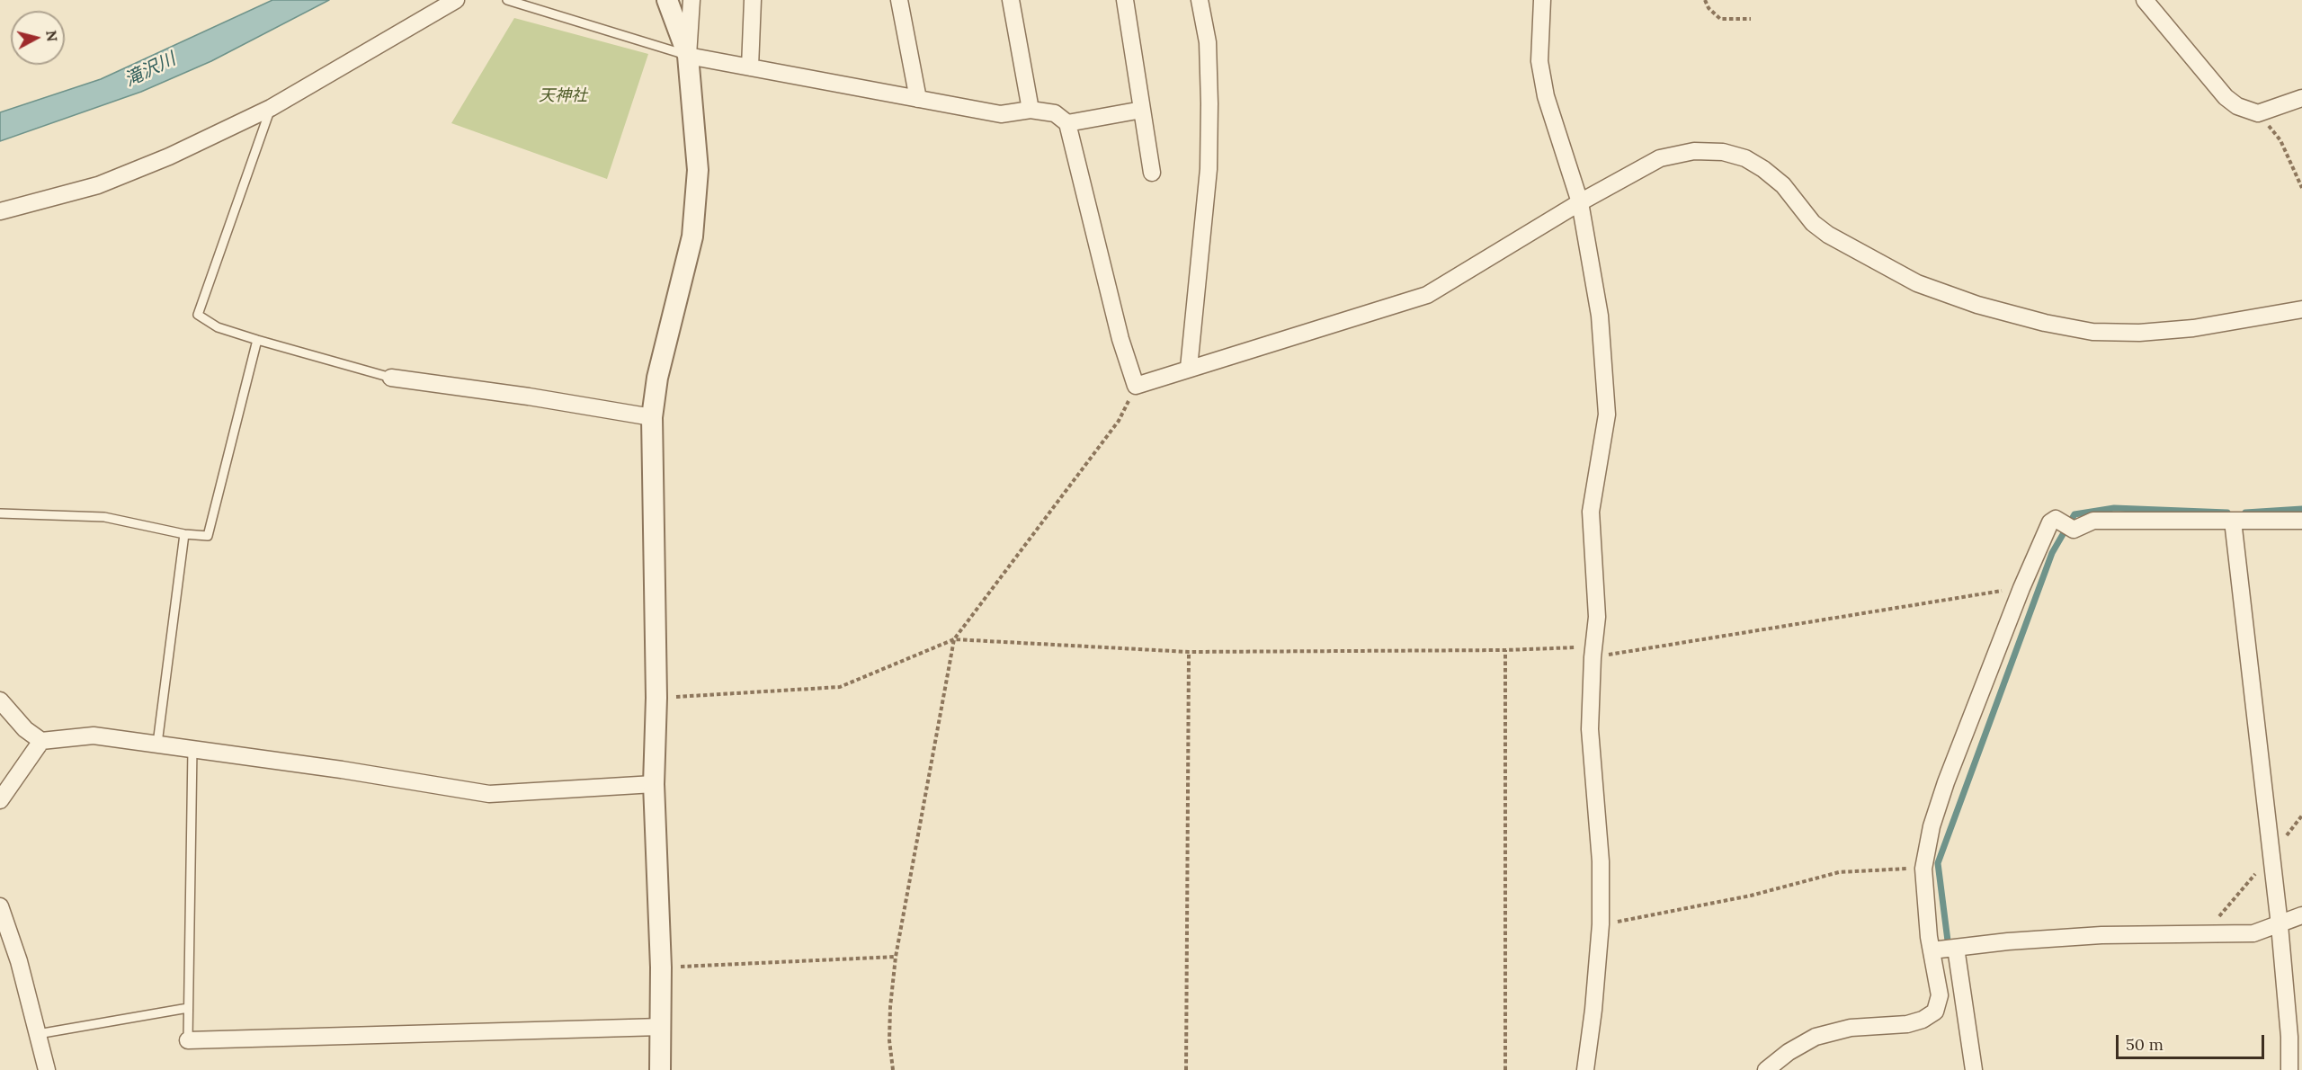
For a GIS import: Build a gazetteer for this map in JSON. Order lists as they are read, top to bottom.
{
  "water": ["滝沢川"],
  "parks": ["天神社"],
  "scale_bar": "50 m",
  "north": "right"
}
